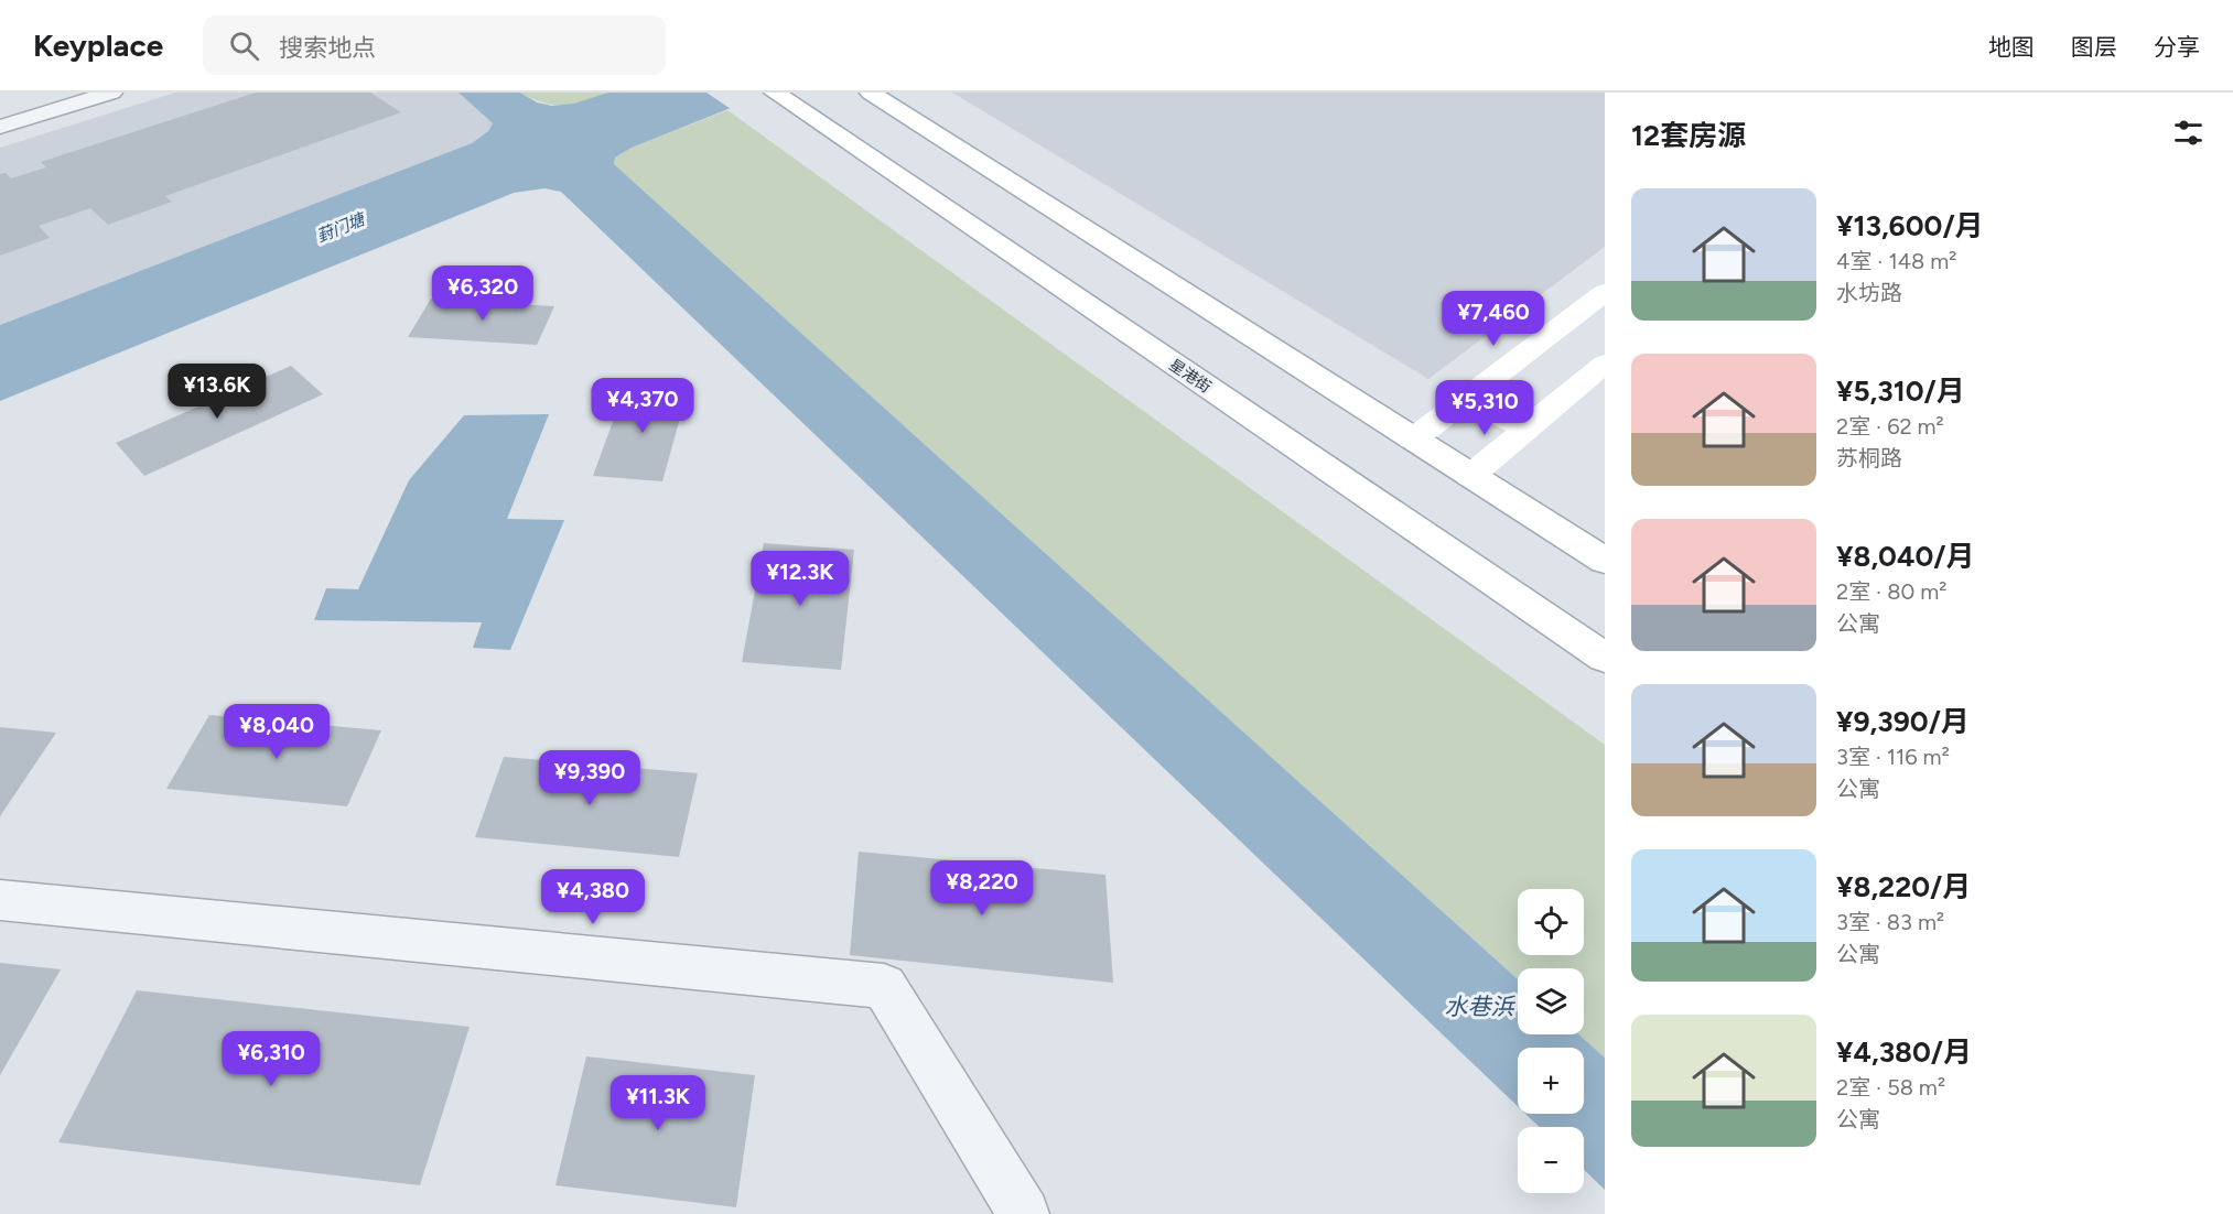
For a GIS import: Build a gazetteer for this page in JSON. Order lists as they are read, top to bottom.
{
  "streets": {
    "main road": ["星港街"]
  },
  "water": ["葑门塘", "水巷浜"],
  "page": {
    "header": "Keyplace",
    "search": "搜索地点",
    "nav": ["地图", "图层", "分享"],
    "heading": "12套房源",
    "list": [
      {
        "name": "¥13,600/月",
        "note": "4室 · 148 m² · 水坊路"
      },
      {
        "name": "¥5,310/月",
        "note": "2室 · 62 m² · 苏桐路"
      },
      {
        "name": "¥8,040/月",
        "note": "2室 · 80 m² · 公寓"
      },
      {
        "name": "¥9,390/月",
        "note": "3室 · 116 m² · 公寓"
      },
      {
        "name": "¥8,220/月",
        "note": "3室 · 83 m² · 公寓"
      },
      {
        "name": "¥4,380/月",
        "note": "2室 · 58 m² · 公寓"
      }
    ],
    "price": [
      "¥6,320",
      "¥7,460",
      "¥13.6K",
      "¥4,370",
      "¥5,310",
      "¥12.3K",
      "¥8,040",
      "¥9,390",
      "¥8,220",
      "¥4,380",
      "¥6,310",
      "¥11.3K"
    ],
    "map_buttons": ["+", "−"]
  }
}
